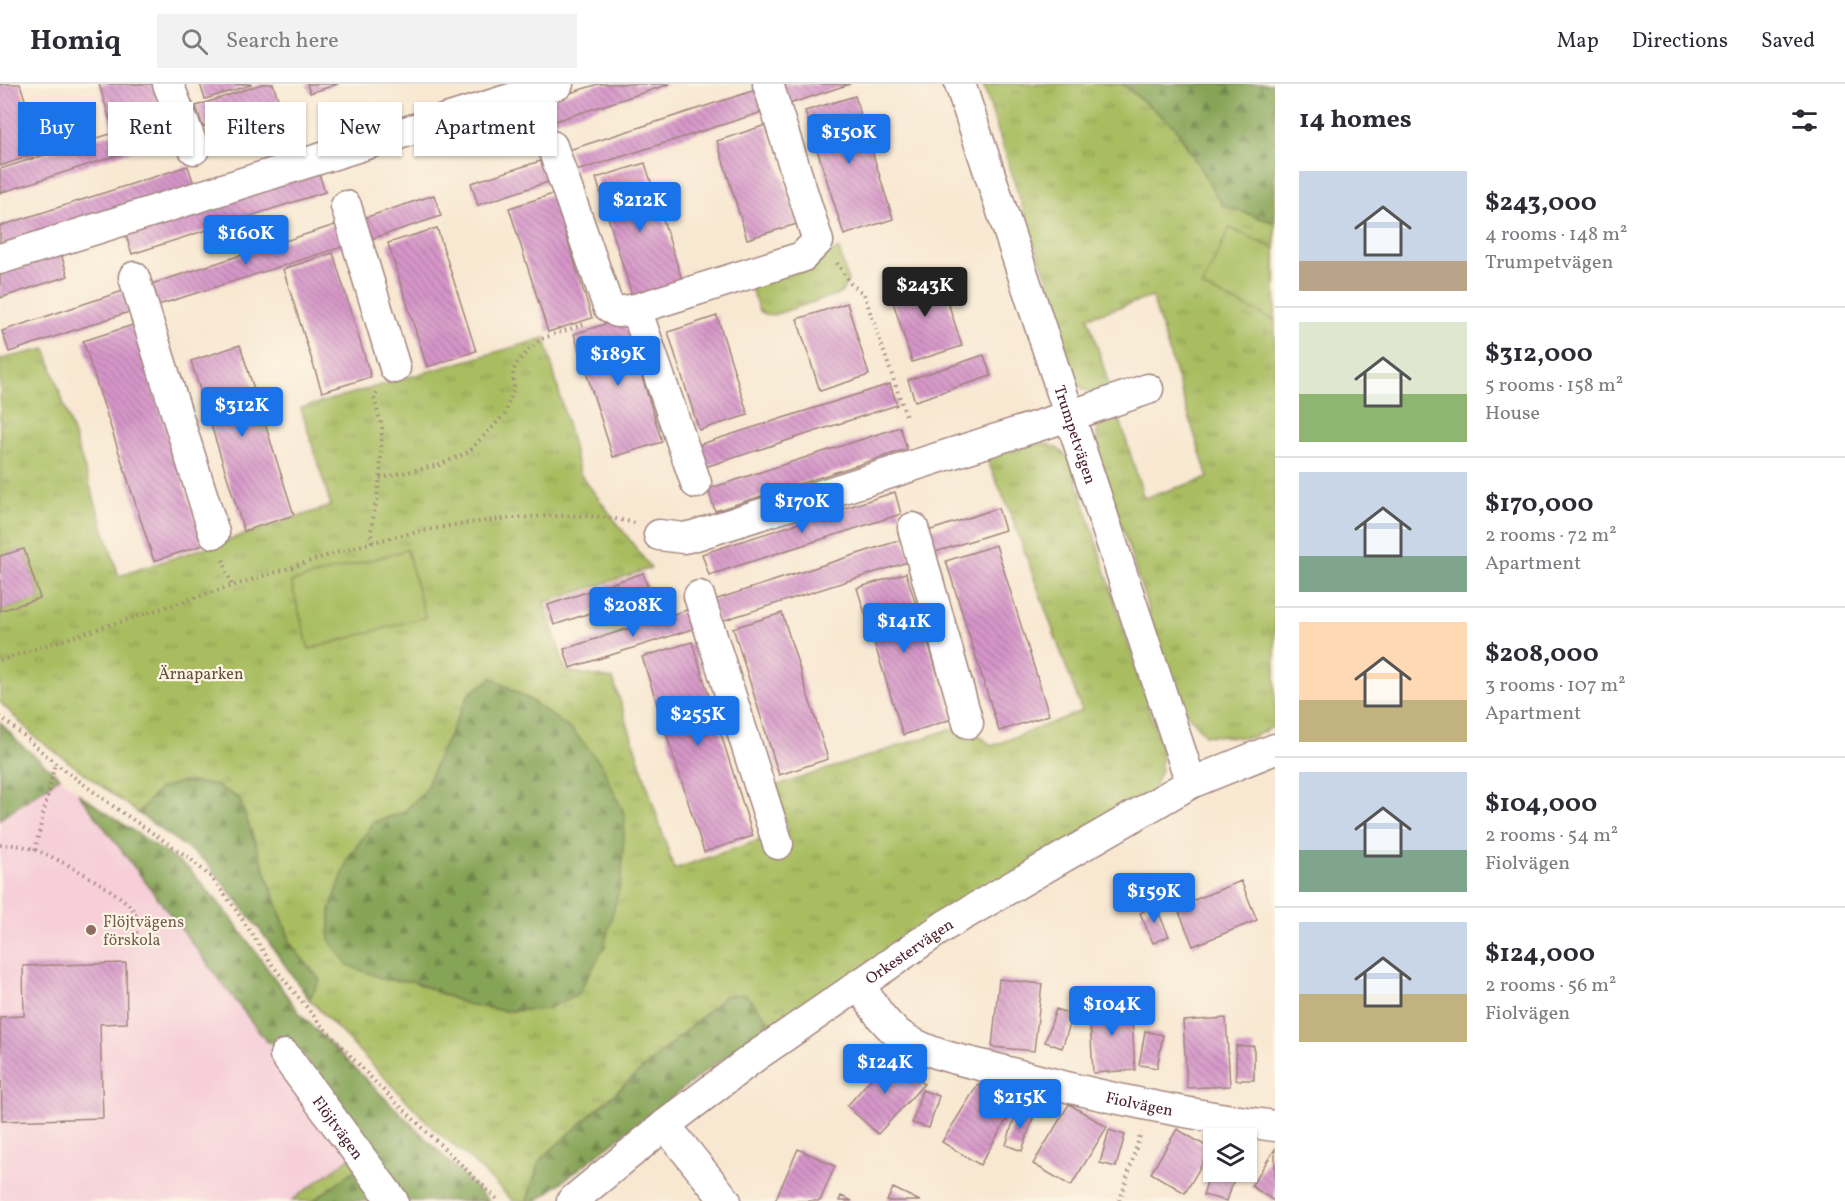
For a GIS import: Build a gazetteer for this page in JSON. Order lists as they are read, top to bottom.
{
  "streets": {
    "street": [
      "Trumpetvägen",
      "Orkestervägen",
      "Fiolvägen",
      "Flöjtvägen"
    ]
  },
  "crossings": [
    ["Trumpetvägen", "Orkestervägen"],
    ["Orkestervägen", "Fiolvägen"]
  ],
  "parks": ["Ärnaparken"],
  "places": ["Flöjtvägens förskola"],
  "page": {
    "header": "Homiq",
    "search": "Search here",
    "nav": ["Map", "Directions", "Saved"],
    "heading": "14 homes",
    "chip": [
      "Buy",
      "Rent",
      "Filters",
      "New",
      "Apartment"
    ],
    "price": [
      "$150K",
      "$212K",
      "$160K",
      "$243K",
      "$189K",
      "$312K",
      "$170K",
      "$208K",
      "$141K",
      "$255K",
      "$159K",
      "$104K",
      "$124K",
      "$215K"
    ],
    "list": [
      {
        "name": "$243,000",
        "note": "4 rooms · 148 m² · Trumpetvägen"
      },
      {
        "name": "$312,000",
        "note": "5 rooms · 158 m² · House"
      },
      {
        "name": "$170,000",
        "note": "2 rooms · 72 m² · Apartment"
      },
      {
        "name": "$208,000",
        "note": "3 rooms · 107 m² · Apartment"
      },
      {
        "name": "$104,000",
        "note": "2 rooms · 54 m² · Fiolvägen"
      },
      {
        "name": "$124,000",
        "note": "2 rooms · 56 m² · Fiolvägen"
      }
    ]
  }
}
